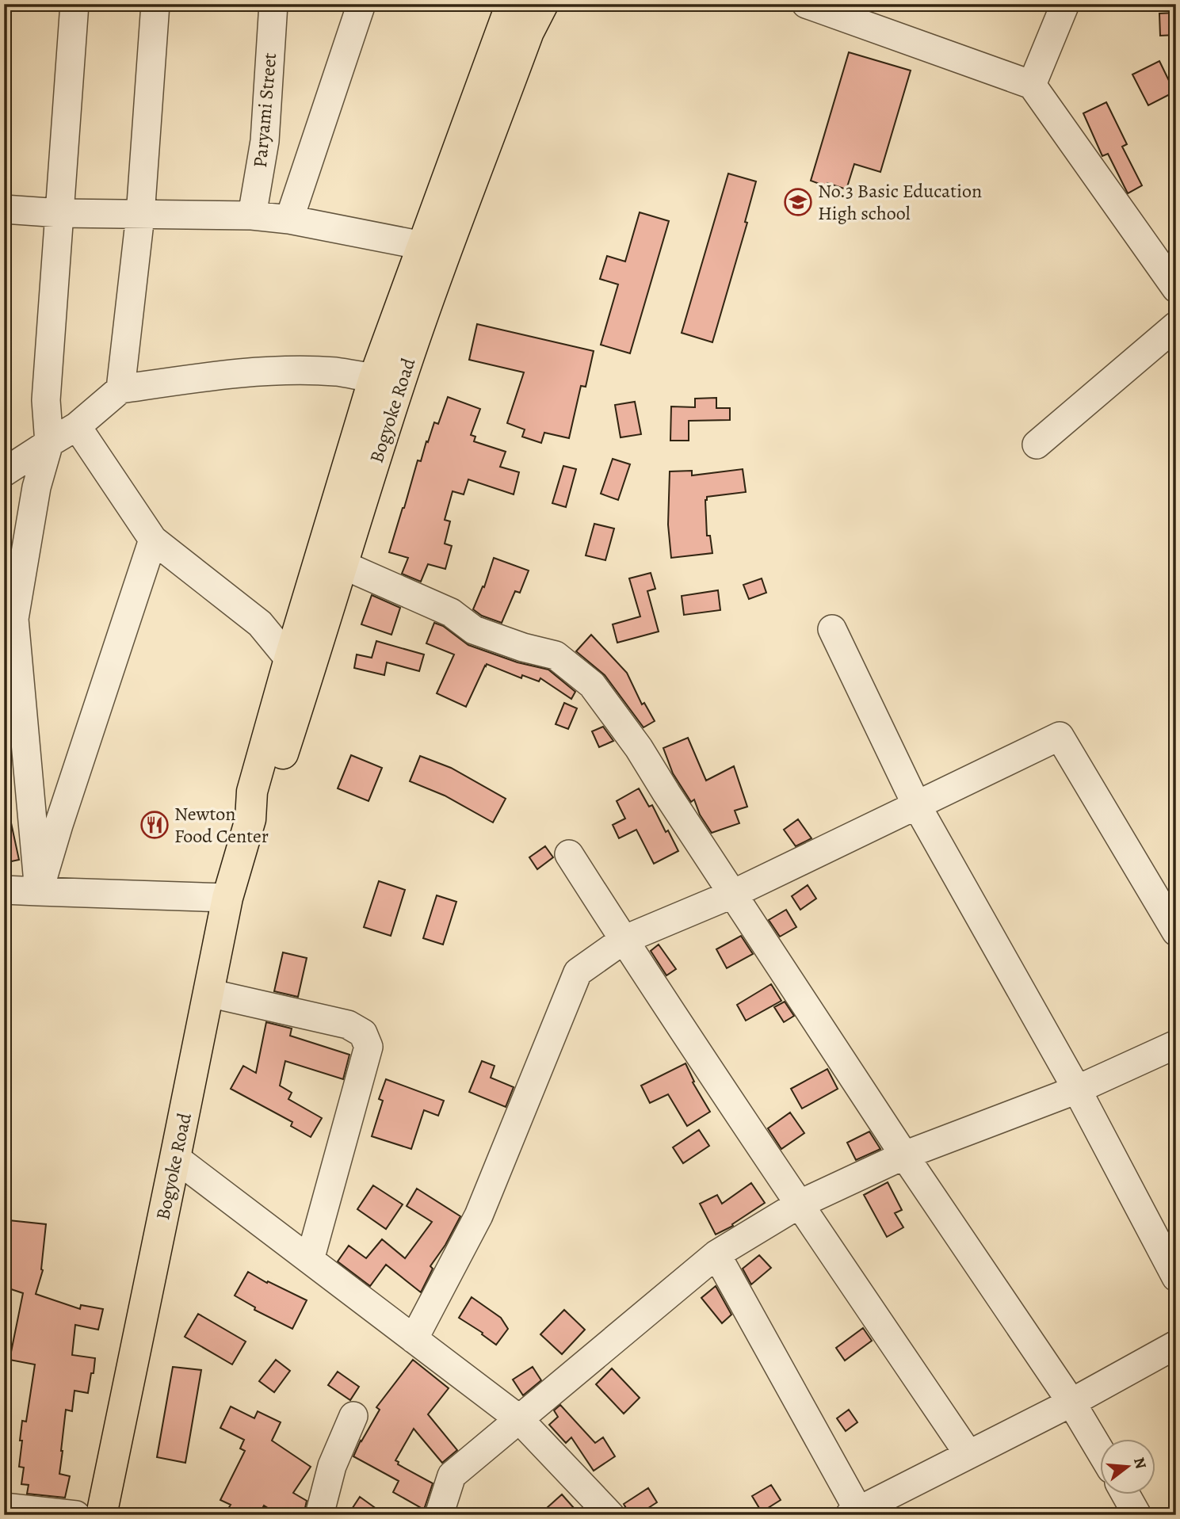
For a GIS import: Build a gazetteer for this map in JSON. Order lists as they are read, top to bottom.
{
  "streets": {
    "main road": ["Bogyoke Road"],
    "street": ["Paryami Street"]
  },
  "places": {
    "school or university": ["No.3 Basic Education High school"],
    "restaurant": ["Newton Food Center"]
  },
  "north": "right"
}
